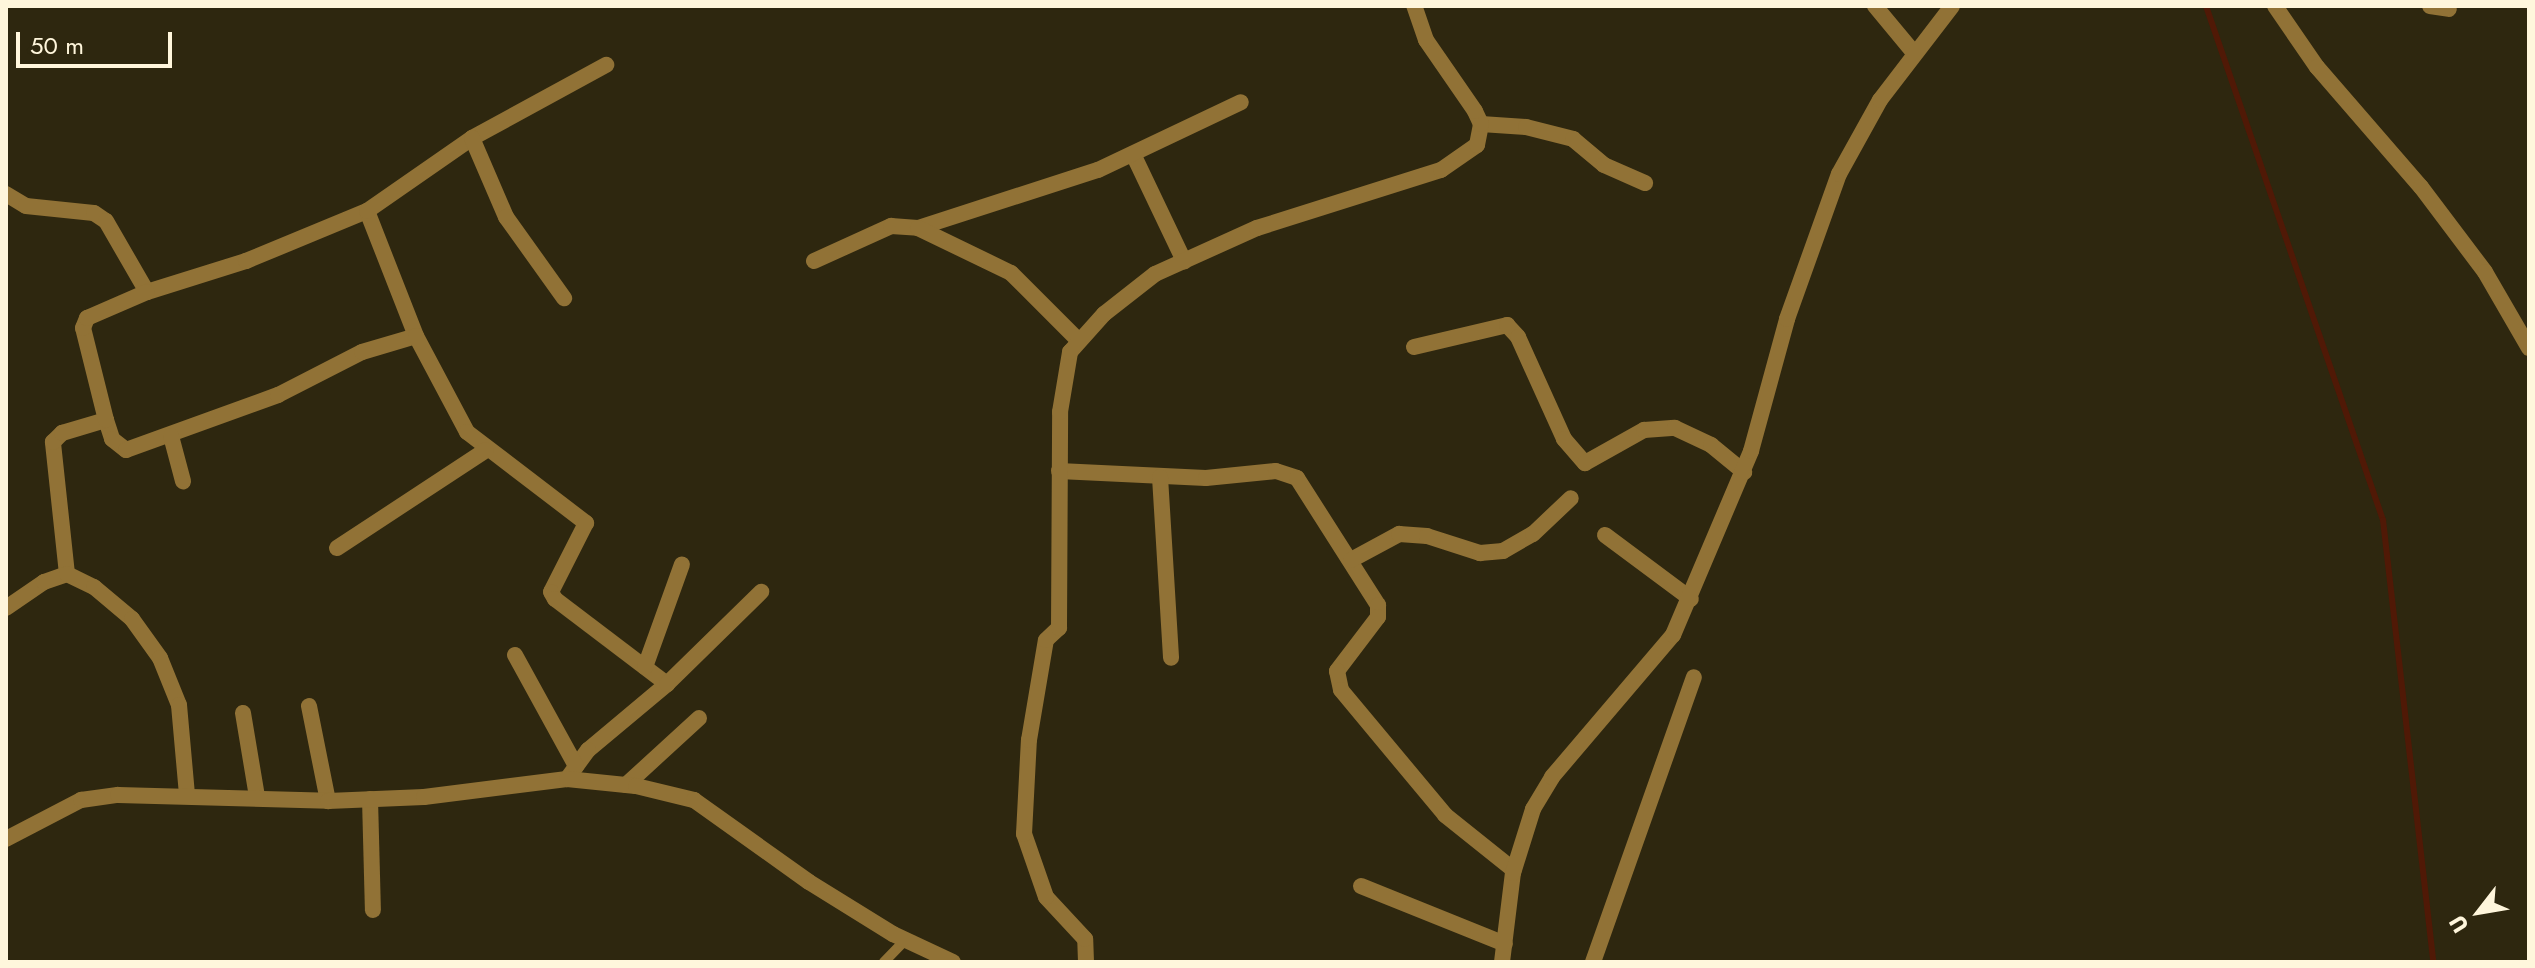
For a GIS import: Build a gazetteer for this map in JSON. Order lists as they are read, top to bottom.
{
  "scale_bar": "50 m",
  "north": "bottom left"
}
